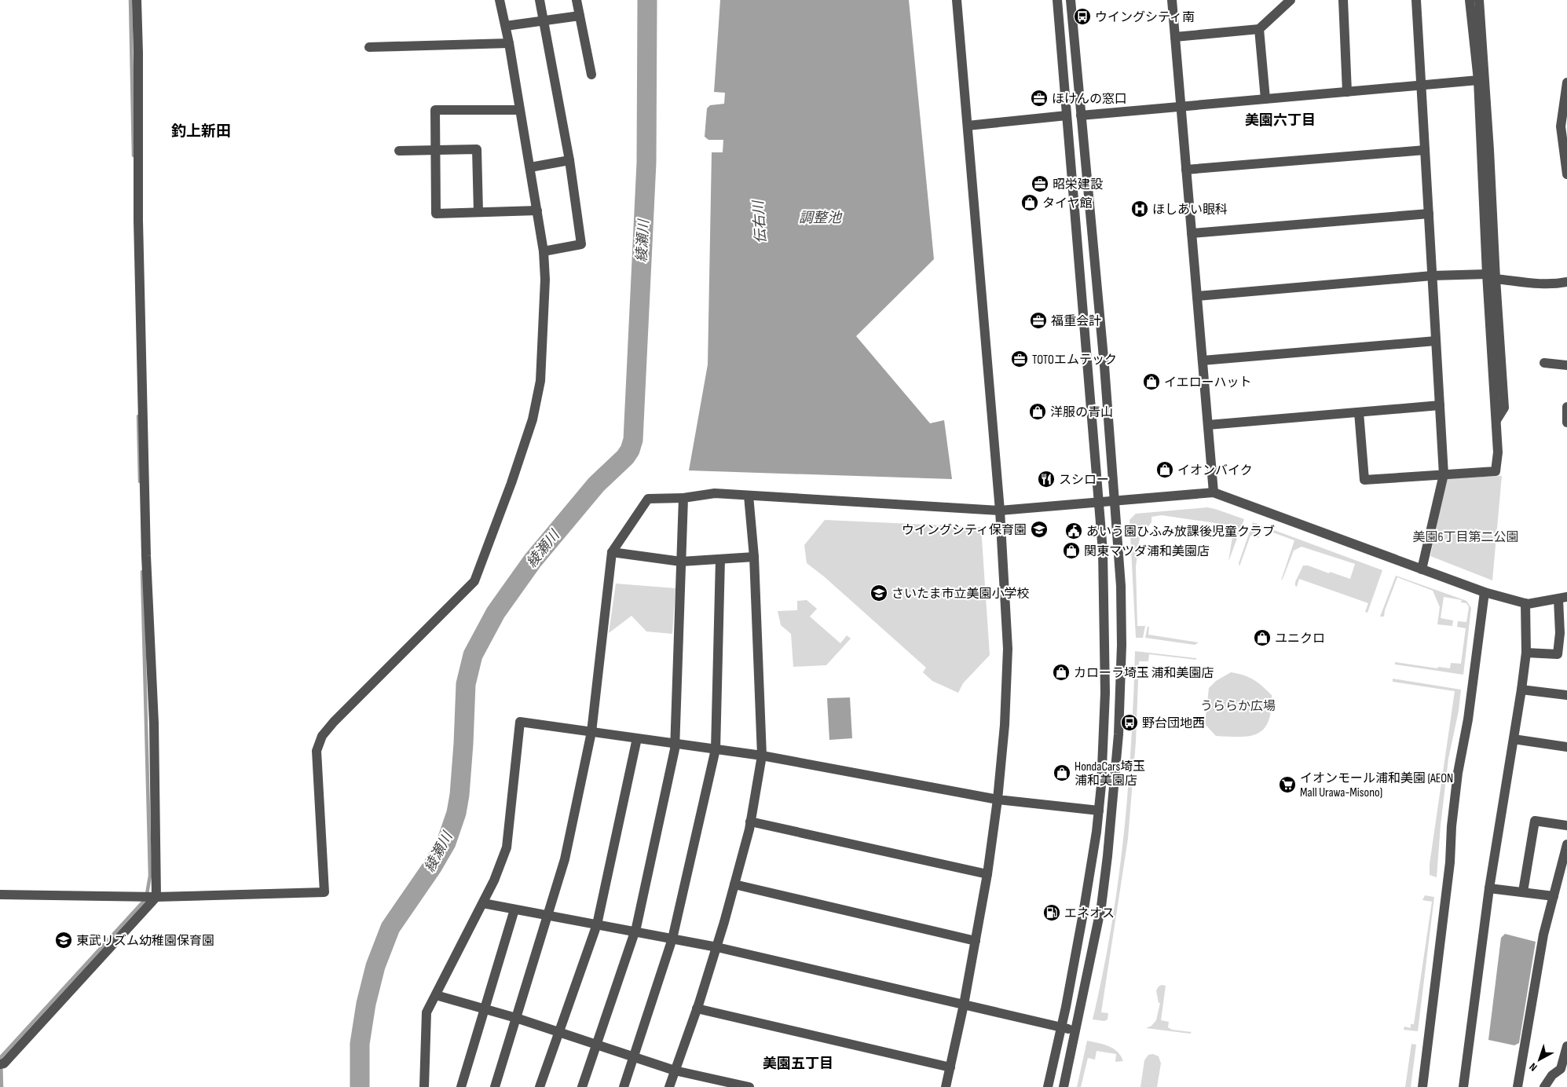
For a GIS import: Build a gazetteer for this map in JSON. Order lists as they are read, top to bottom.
{
  "districts": ["美園六丁目", "釣上新田", "美園五丁目"],
  "water": ["調整池", "伝右川", "綾瀬川"],
  "parks": ["美園6丁目第二公園", "うららか広場"],
  "places": {
    "bus stop": ["ウイングシティ南", "野台団地西"],
    "office": [
      "ほけんの窓口",
      "昭栄建設",
      "福重会計",
      "TOTOエムテック"
    ],
    "shop": [
      "タイヤ館",
      "イエローハット",
      "洋服の青山",
      "イオンバイク",
      "関東マツダ浦和美園店",
      "ユニクロ",
      "カローラ埼玉 浦和美園店",
      "HondaCars埼玉 浦和美園店"
    ],
    "hospital": ["ほしあい眼科"],
    "restaurant": ["スシロー"],
    "school or university": ["ウイングシティ保育園", "さいたま市立美園小学校", "東武リズム幼稚園保育園"],
    "public building": ["あいう園ひふみ放課後児童クラブ"],
    "supermarket": ["イオンモール浦和美園 (AEON Mall Urawa-Misono)"],
    "fuel station": ["エネオス"]
  },
  "north": "bottom left"
}
